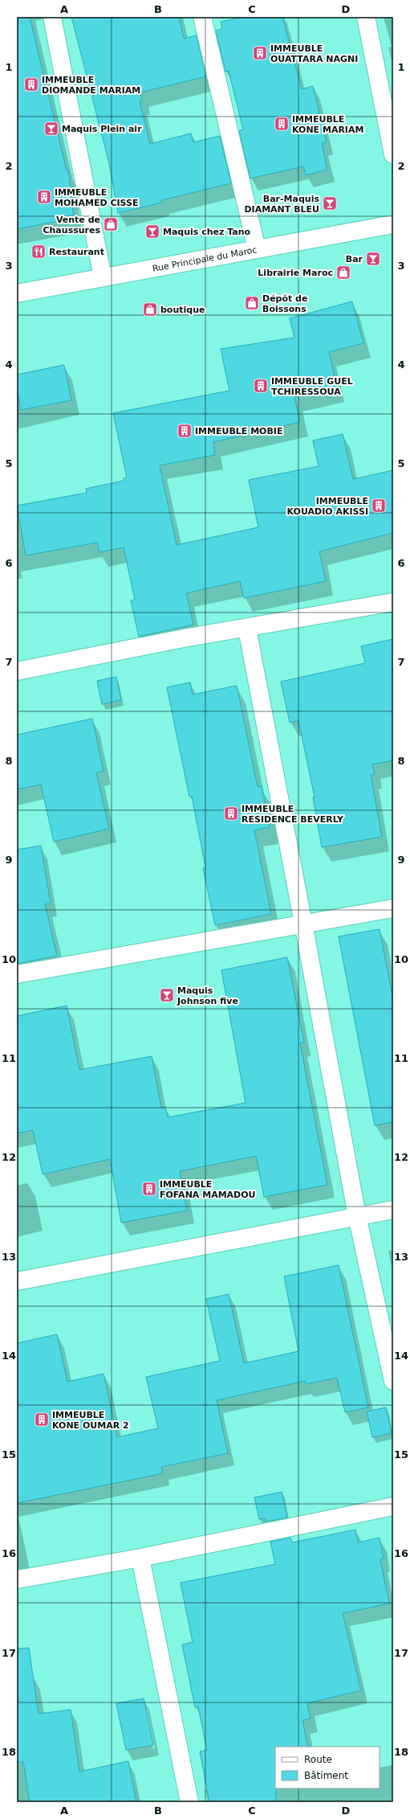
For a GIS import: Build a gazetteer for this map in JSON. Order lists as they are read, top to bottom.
{
  "streets": {
    "street": ["Rue Principale du Maroc"]
  },
  "places": {
    "building": [
      "IMMEUBLE OUATTARA NAGNI",
      "IMMEUBLE DIOMANDE MARIAM",
      "IMMEUBLE KONE MARIAM",
      "IMMEUBLE MOHAMED CISSE",
      "IMMEUBLE GUEL TCHIRESSOUA",
      "IMMEUBLE MOBIE",
      "IMMEUBLE KOUADIO AKISSI",
      "IMMEUBLE RESIDENCE BEVERLY",
      "IMMEUBLE FOFANA MAMADOU",
      "IMMEUBLE KONE OUMAR 2"
    ],
    "bar": [
      "Maquis Plein air",
      "Bar-Maquis DIAMANT BLEU",
      "Maquis chez Tano",
      "Bar",
      "Maquis Johnson five"
    ],
    "shop": [
      "Vente de Chaussures",
      "Librairie Maroc",
      "Dépôt de Boissons",
      "boutique"
    ],
    "restaurant": ["Restaurant"]
  },
  "legend": ["Route", "Bâtiment"],
  "grid": {
    "columns": [
      "A",
      "B",
      "C",
      "D"
    ],
    "rows": [
      "1",
      "2",
      "3",
      "4",
      "5",
      "6",
      "7",
      "8",
      "9",
      "10",
      "11",
      "12",
      "13",
      "14",
      "15",
      "16",
      "17",
      "18"
    ]
  }
}
